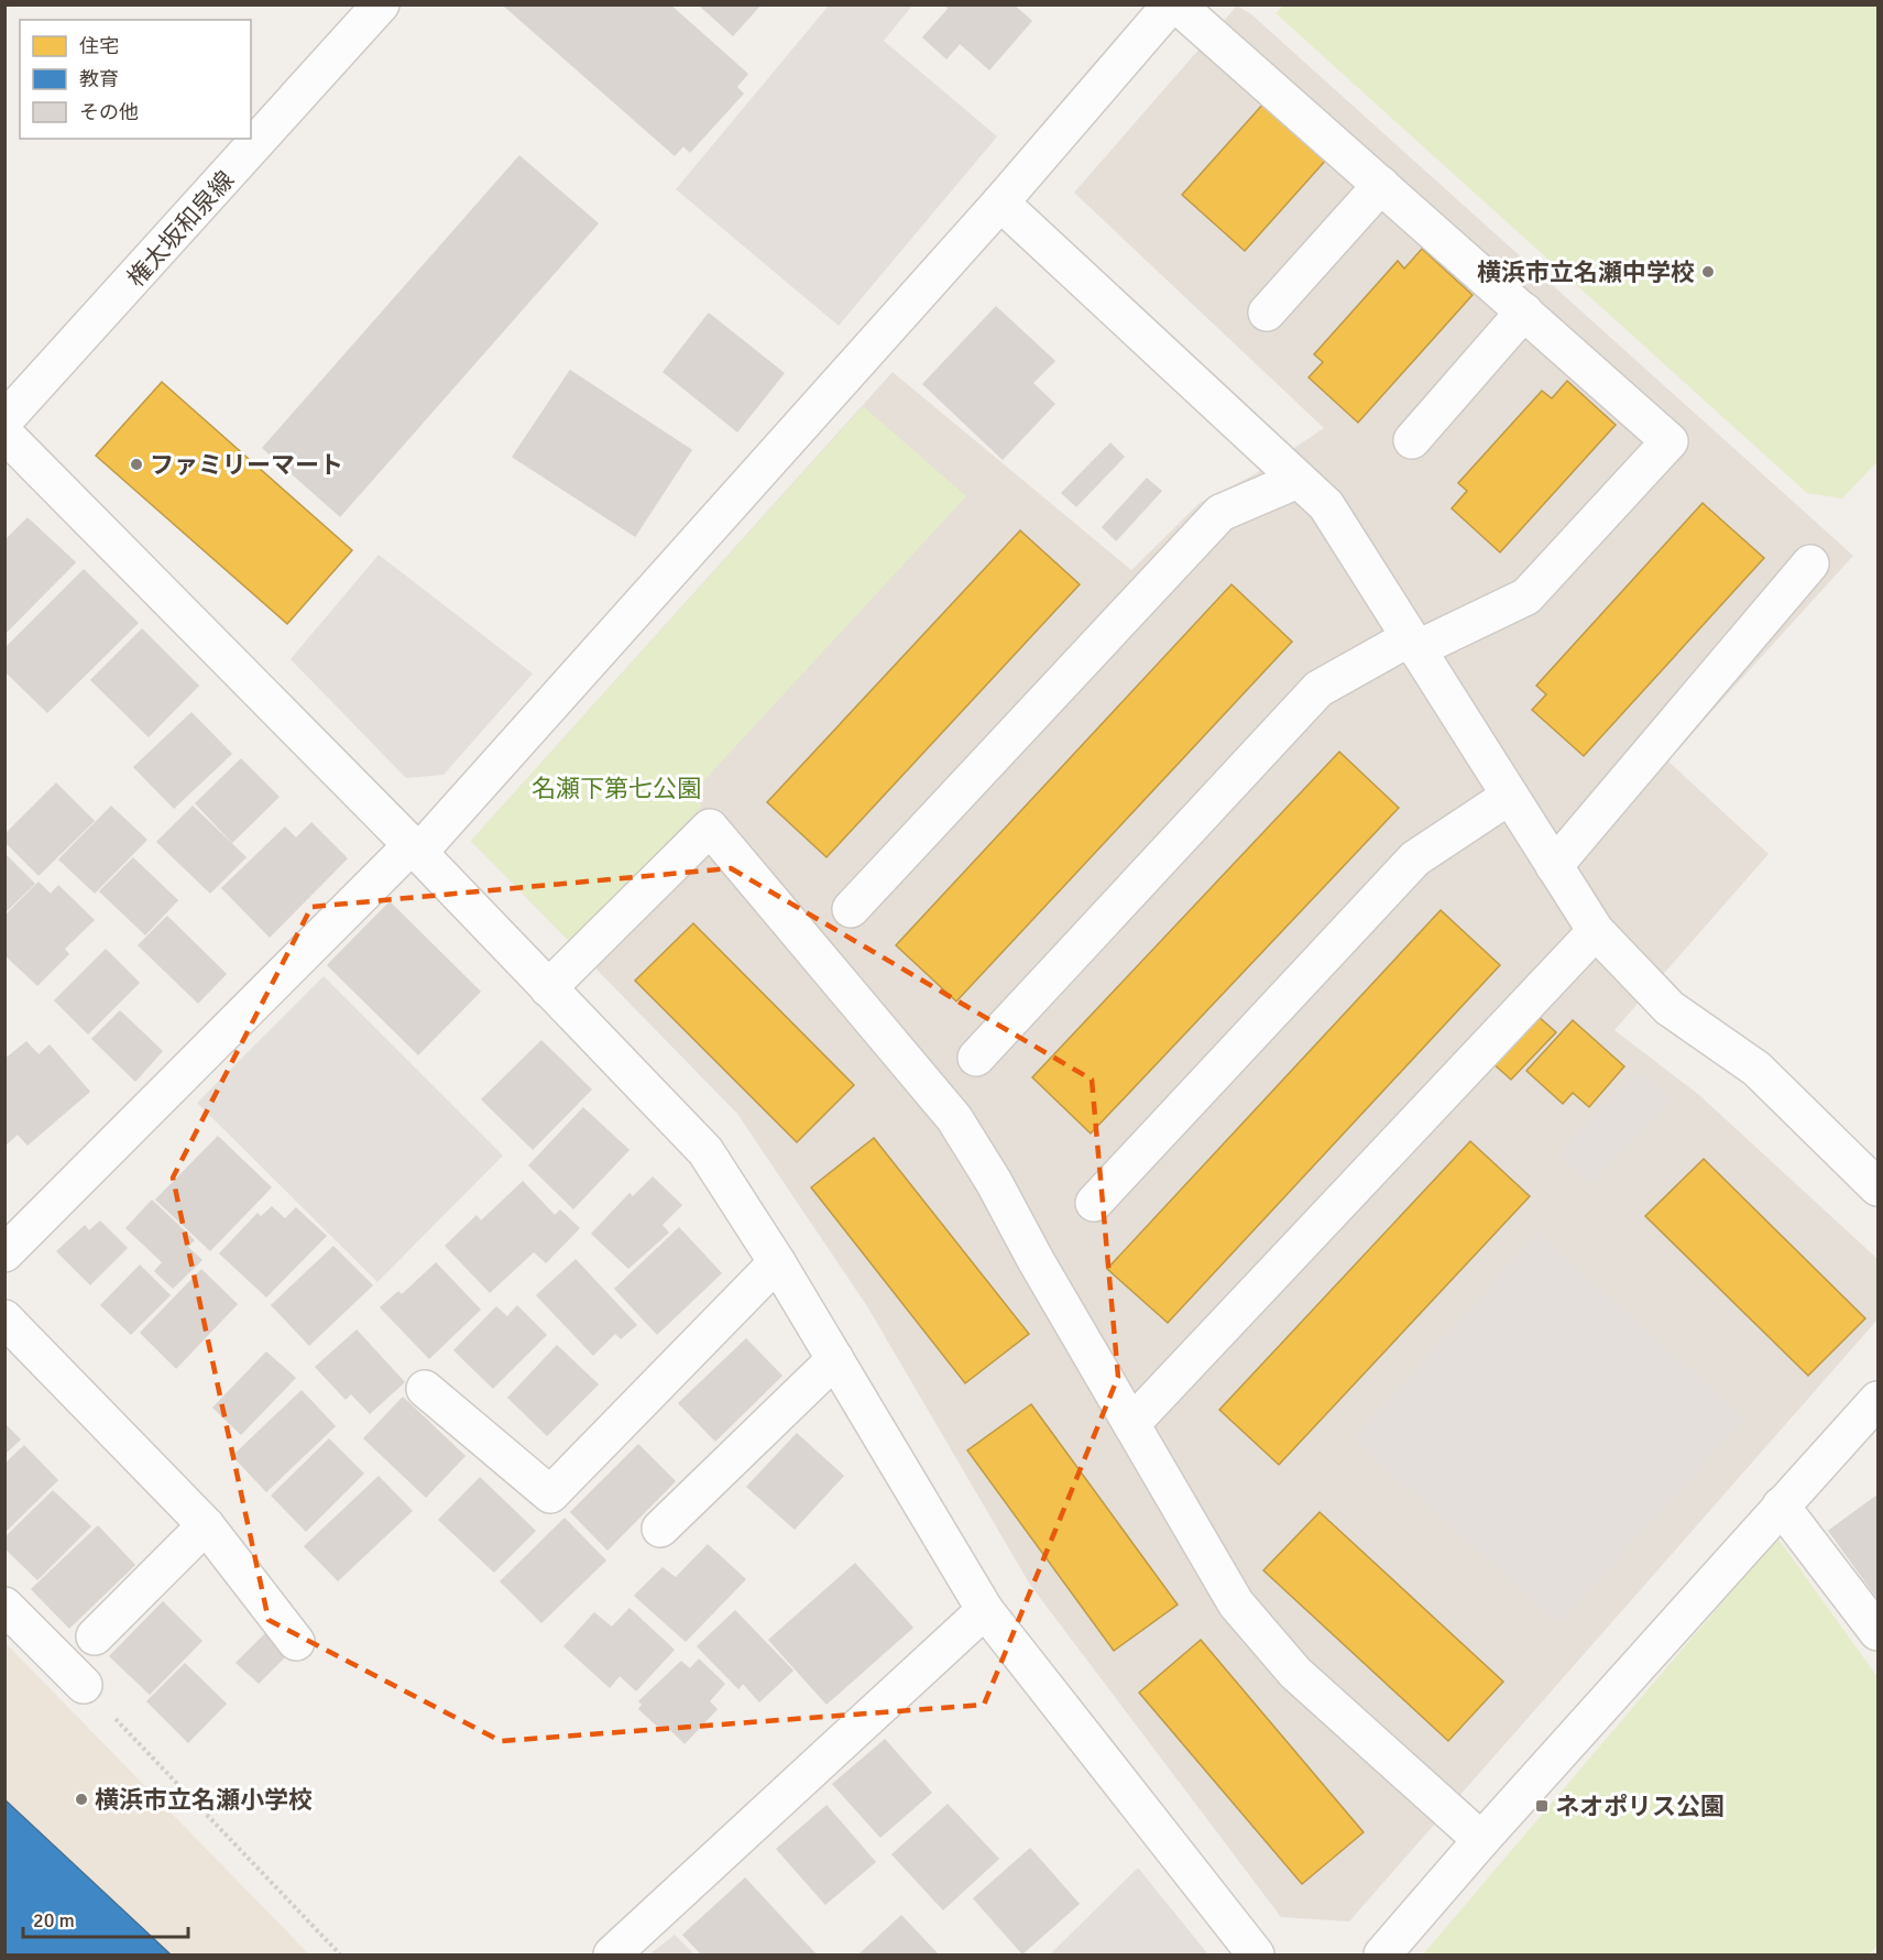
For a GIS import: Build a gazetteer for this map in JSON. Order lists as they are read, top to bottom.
{
  "streets": {
    "street": ["権太坂和泉線"]
  },
  "parks": ["名瀬下第七公園"],
  "places": {
    "other": ["横浜市立名瀬中学校", "ファミリーマート", "横浜市立名瀬小学校"],
    "transit": ["ネオポリス公園"]
  },
  "legend": ["住宅", "教育", "その他"],
  "scale_bar": "20 m"
}
